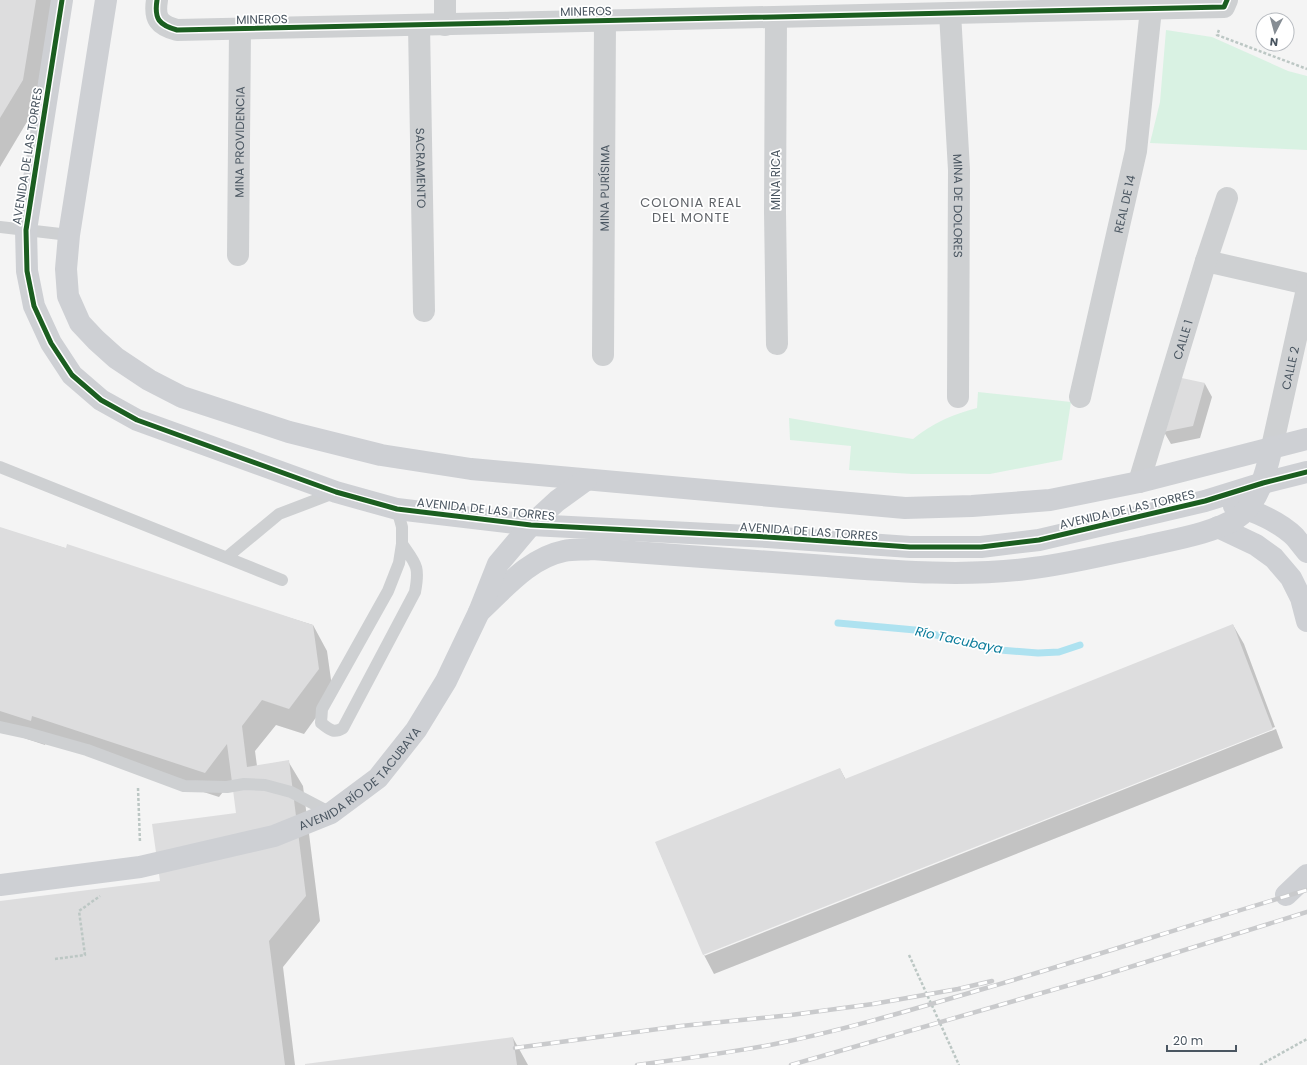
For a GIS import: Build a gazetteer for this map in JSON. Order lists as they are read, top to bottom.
{
  "streets": {
    "street": [
      "MINEROS",
      "MINA PROVIDENCIA",
      "AVENIDA DE LAS TORRES",
      "SACRAMENTO",
      "MINA RICA",
      "MINA PURÍSIMA",
      "REAL DE 14",
      "MINA DE DOLORES",
      "CALLE 1",
      "CALLE 2",
      "AVENIDA RÍO DE TACUBAYA"
    ]
  },
  "crossings": [
    ["MINEROS", "MINA PROVIDENCIA"],
    ["MINEROS", "SACRAMENTO"],
    ["MINEROS", "MINA RICA"],
    ["MINEROS", "MINA PURÍSIMA"],
    ["MINEROS", "REAL DE 14"],
    ["MINEROS", "MINA DE DOLORES"],
    ["AVENIDA DE LAS TORRES", "CALLE 1"],
    ["AVENIDA DE LAS TORRES", "CALLE 2"],
    ["AVENIDA DE LAS TORRES", "AVENIDA RÍO DE TACUBAYA"]
  ],
  "districts": ["COLONIA REAL DEL MONTE"],
  "water": ["Río Tacubaya"],
  "scale_bar": "20 m",
  "north": "bottom"
}
